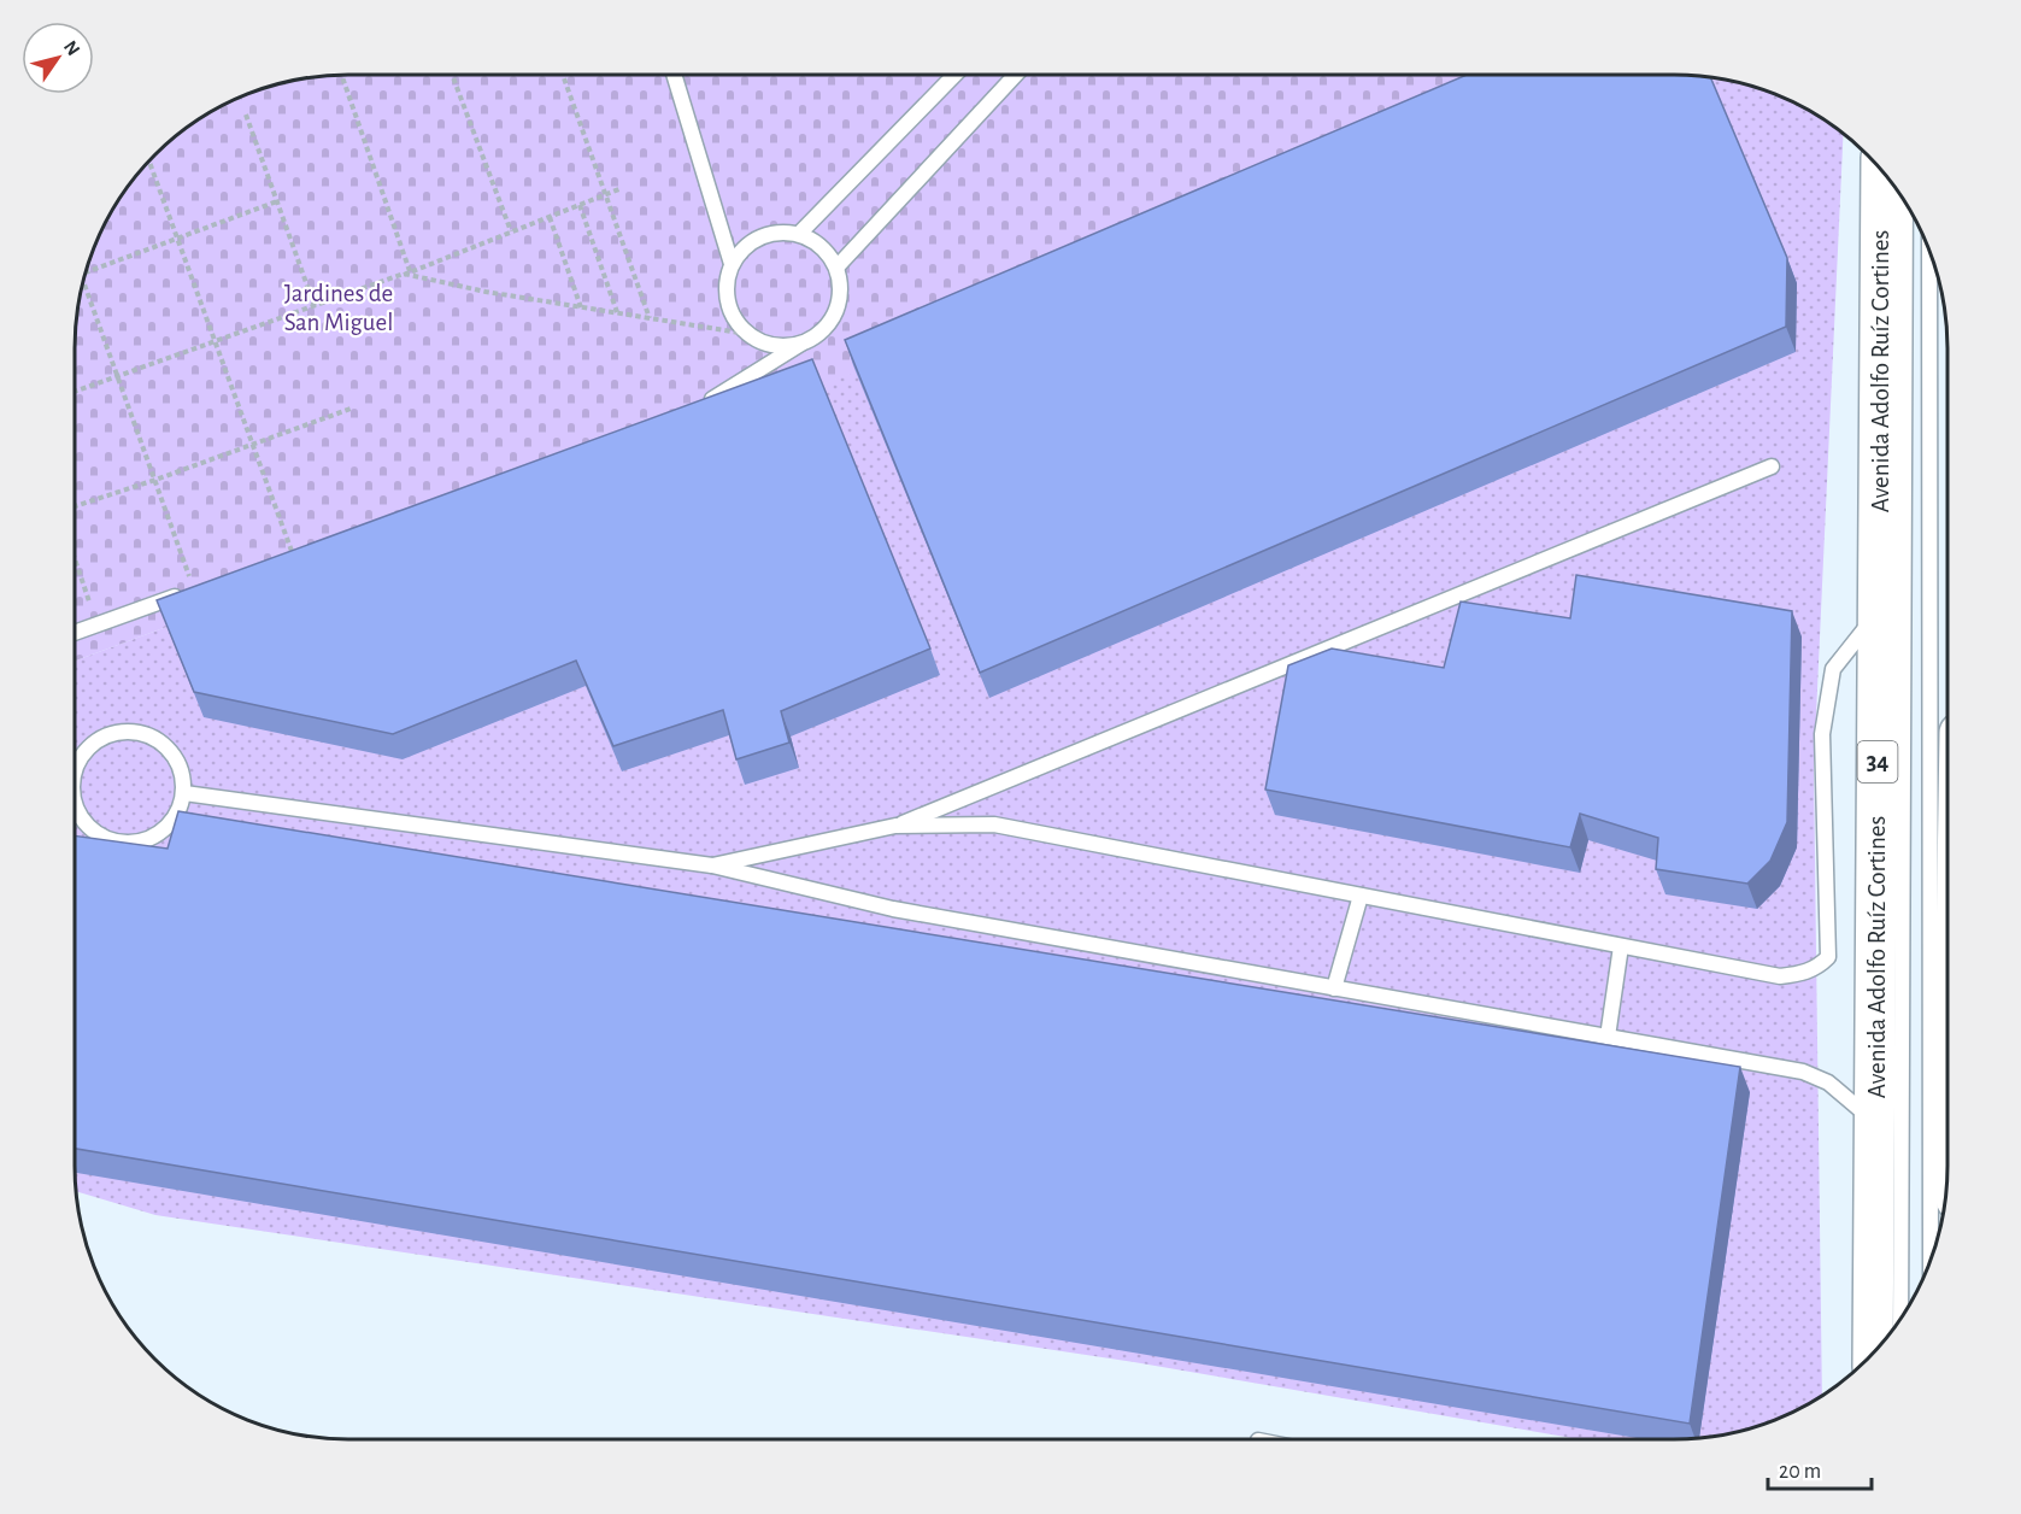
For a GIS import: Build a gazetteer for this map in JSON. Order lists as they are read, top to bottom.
{
  "streets": {
    "main road": ["Avenida Adolfo Ruíz Cortines", "34"]
  },
  "parks": ["Jardines de San Miguel"],
  "scale_bar": "20 m",
  "north": "top right"
}
